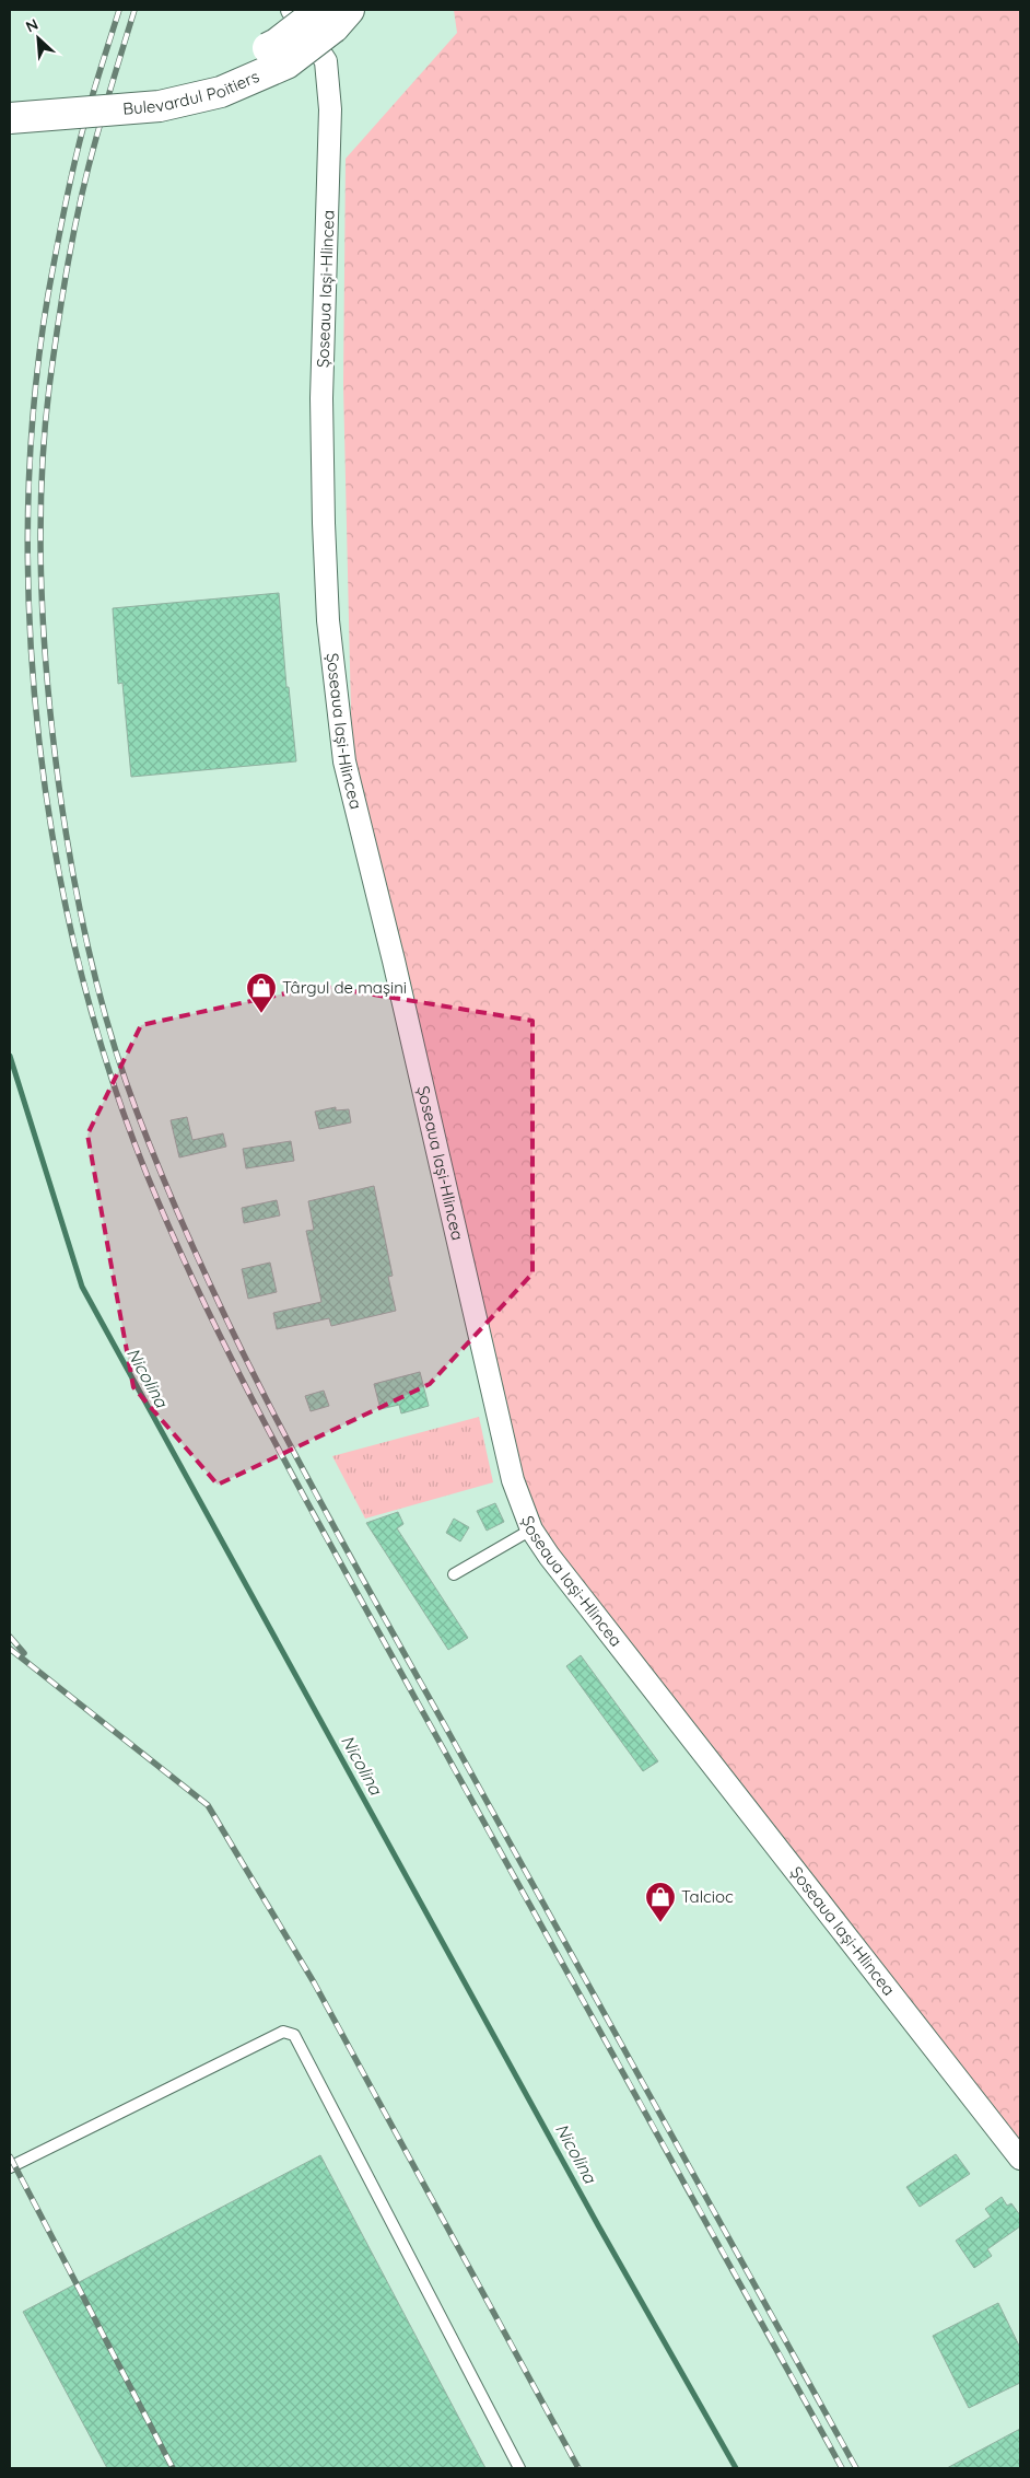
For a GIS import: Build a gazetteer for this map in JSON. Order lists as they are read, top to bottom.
{
  "streets": {
    "main road": ["Bulevardul Poitiers"],
    "street": ["Șoseaua Iași-Hlincea"]
  },
  "crossings": [
    ["Bulevardul Poitiers", "Șoseaua Iași-Hlincea"]
  ],
  "water": ["Nicolina"],
  "places": {
    "shop": ["Târgul de mașini", "Talcioc"]
  },
  "north": "top left"
}
